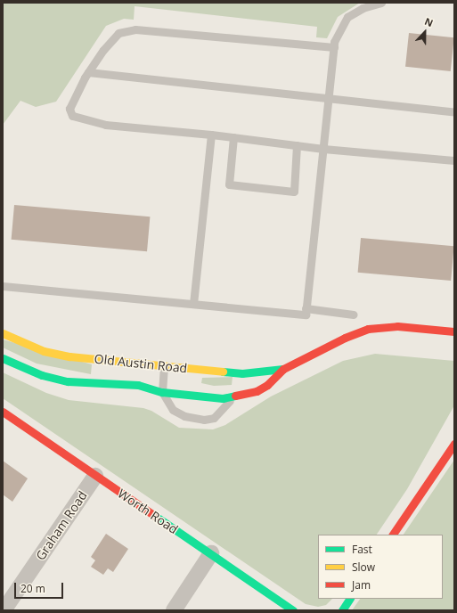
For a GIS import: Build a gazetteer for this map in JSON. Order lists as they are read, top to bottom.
{
  "streets": {
    "street": ["Old Austin Road", "Worth Road", "Graham Road"]
  },
  "crossings": [
    ["Worth Road", "Graham Road"]
  ],
  "legend": ["Fast", "Slow", "Jam"],
  "scale_bar": "20 m",
  "north": "top"
}
